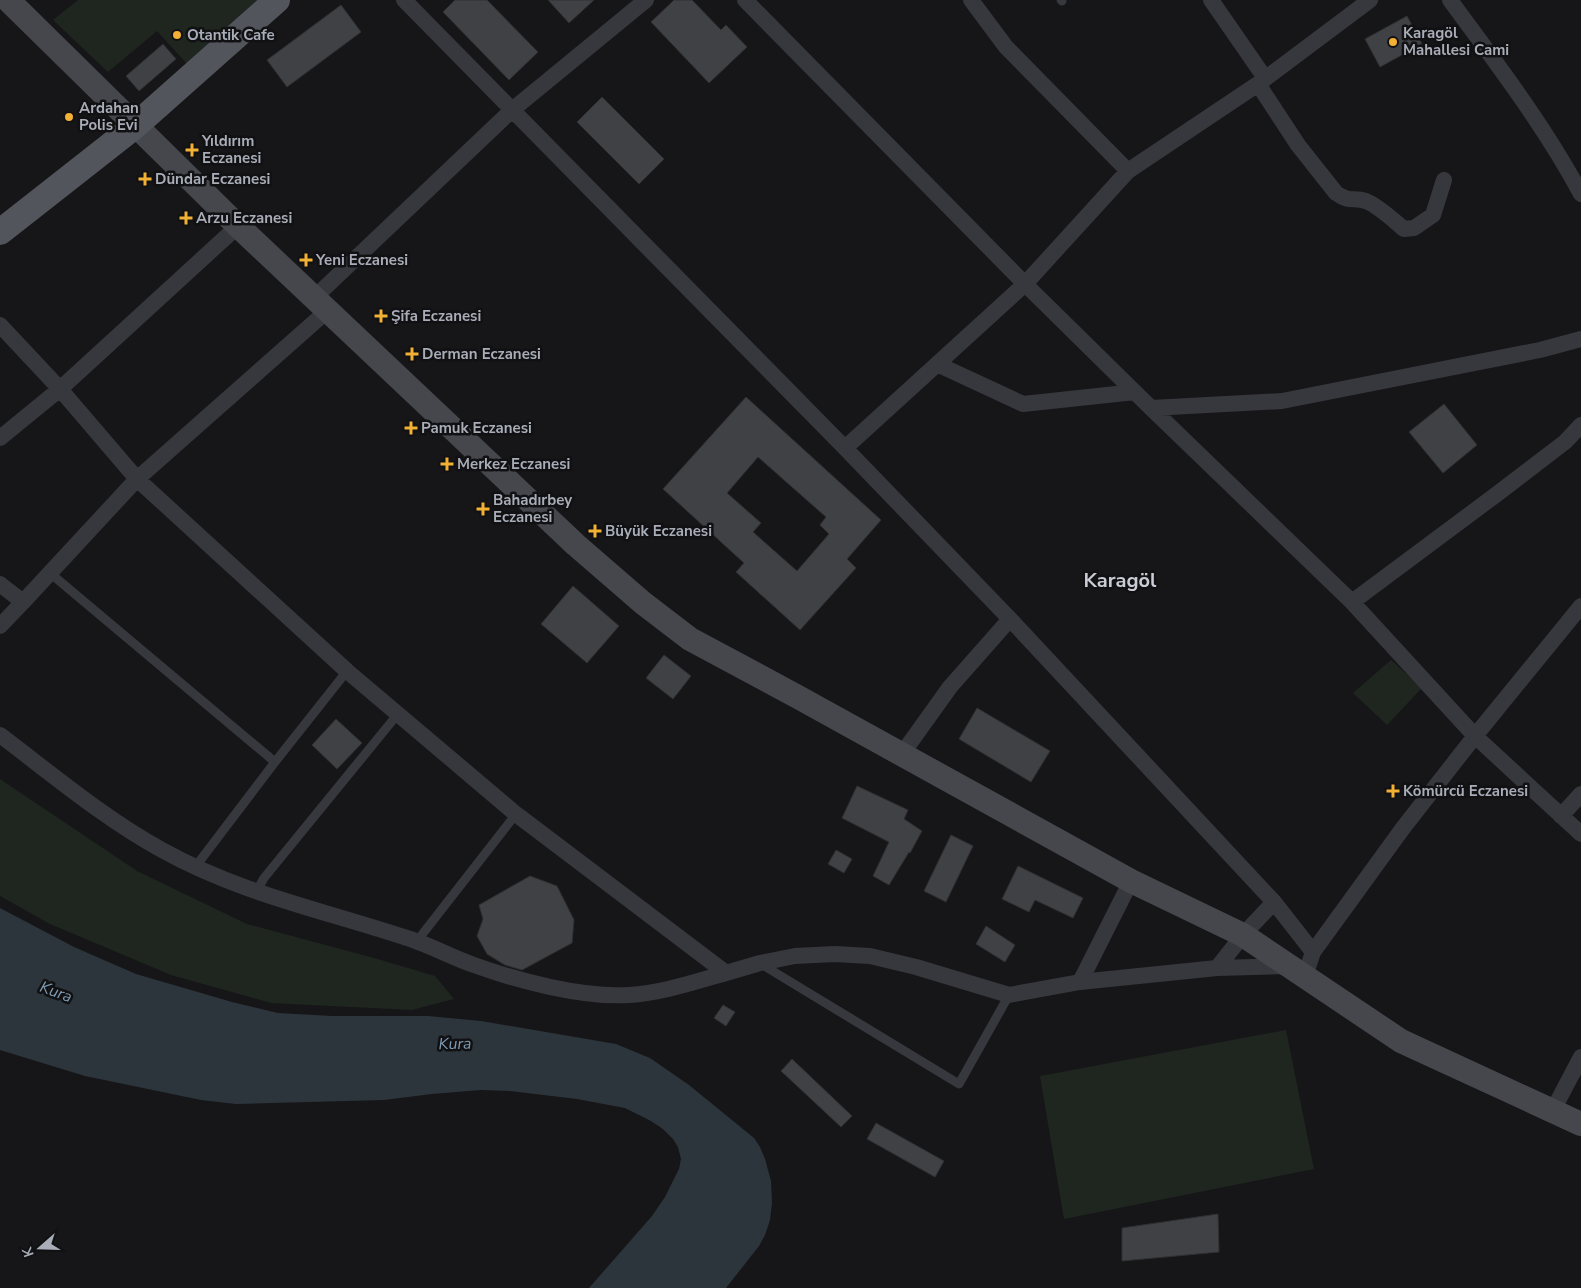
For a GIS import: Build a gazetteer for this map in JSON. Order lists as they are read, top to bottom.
{
  "districts": ["Karagöl"],
  "water": ["Kura"],
  "places": {
    "other": ["Otantik Cafe", "Karagöl Mahallesi Cami", "Ardahan Polis Evi"],
    "health": [
      "Yıldırım Eczanesi",
      "Dündar Eczanesi",
      "Arzu Eczanesi",
      "Yeni Eczanesi",
      "Şifa Eczanesi",
      "Derman Eczanesi",
      "Pamuk Eczanesi",
      "Merkez Eczanesi",
      "Bahadırbey Eczanesi",
      "Büyük Eczanesi",
      "Kömürcü Eczanesi"
    ]
  },
  "north": "left"
}
